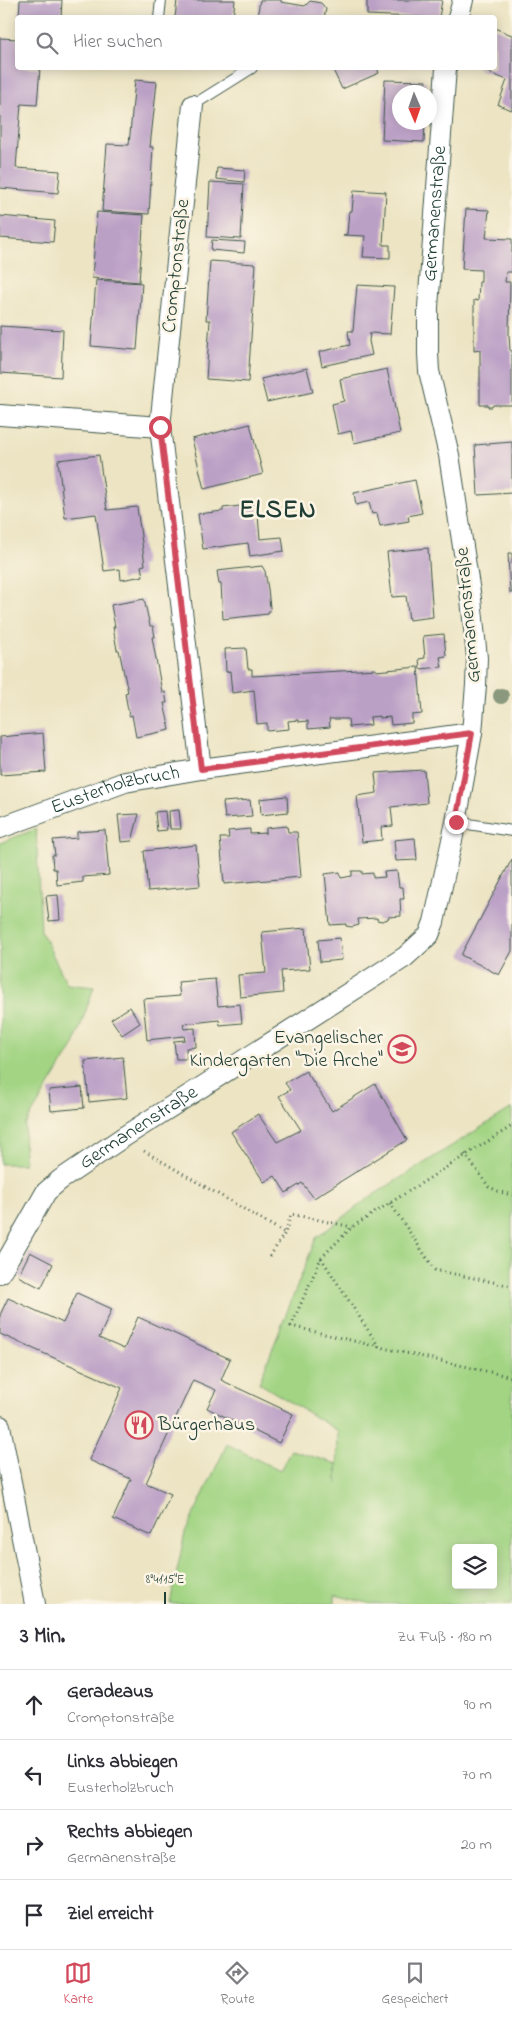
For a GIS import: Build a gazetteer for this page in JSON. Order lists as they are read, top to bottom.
{
  "streets": {
    "street": ["Germanenstraße", "Cromptonstraße", "Eusterholzbruch"]
  },
  "crossings": [
    ["Germanenstraße", "Eusterholzbruch"],
    ["Cromptonstraße", "Eusterholzbruch"]
  ],
  "districts": ["ELSEN"],
  "places": {
    "school or university": ["Evangelischer Kindergarten \"Die Arche\""],
    "restaurant": ["Bürgerhaus"]
  },
  "north": "bottom",
  "page": {
    "search": "Hier suchen",
    "heading": ["3 Min.", "Zu Fuß · 180 m"],
    "list": [
      ["Geradeaus", "Cromptonstraße", "90 m"],
      ["Links abbiegen", "Eusterholzbruch", "70 m"],
      ["Rechts abbiegen", "Germanenstraße", "20 m"],
      "Ziel erreicht"
    ],
    "nav": ["Karte", "Route", "Gespeichert"]
  },
  "coordinates": ["8°41'15\"E"]
}
